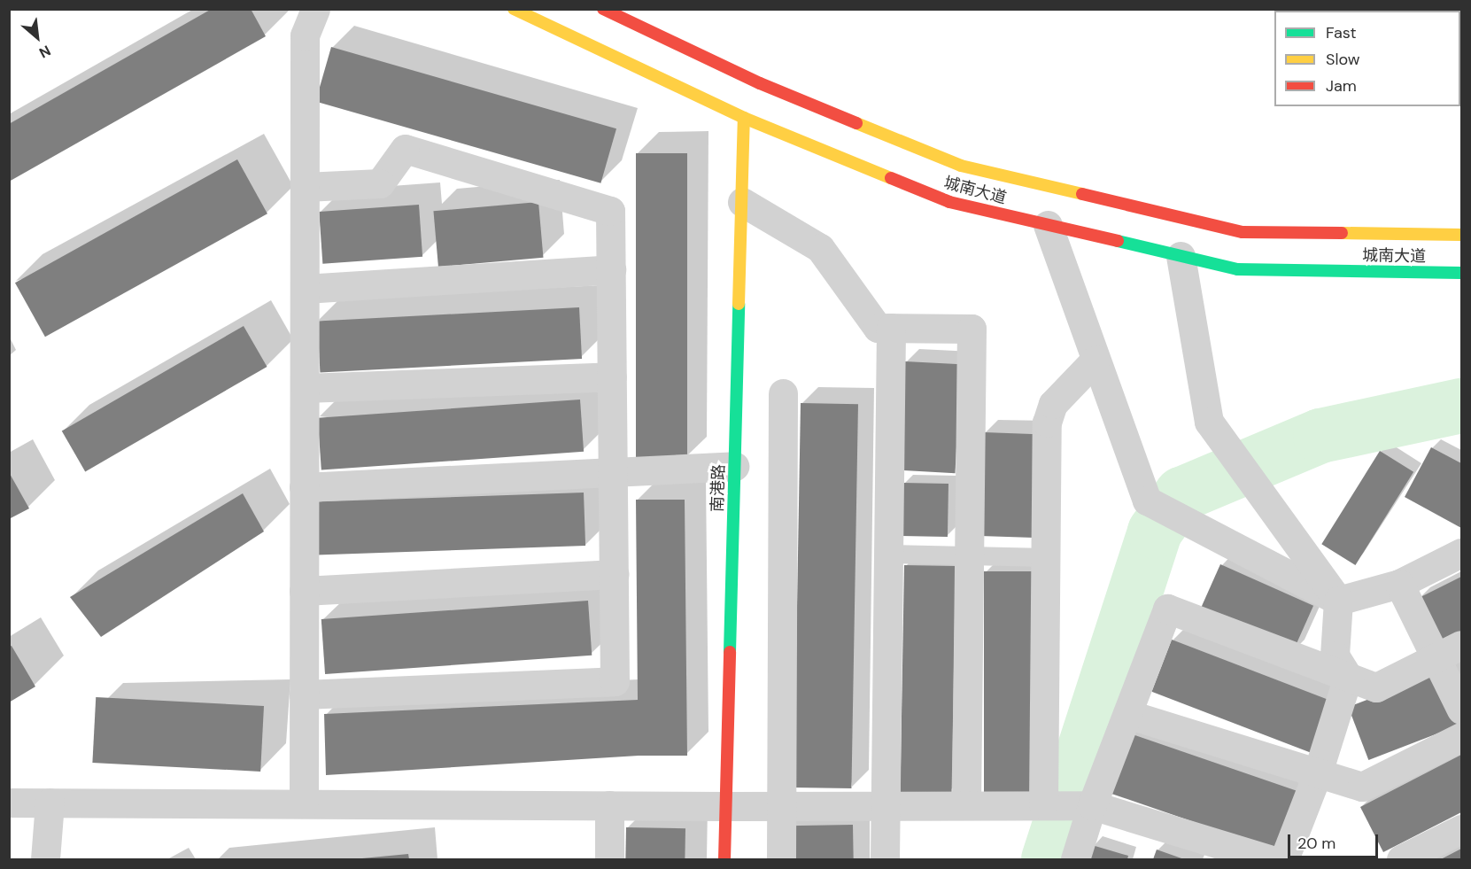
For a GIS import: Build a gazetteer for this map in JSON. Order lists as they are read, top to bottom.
{
  "streets": {
    "main road": ["城南大道", "南港路"]
  },
  "crossings": [
    ["城南大道", "南港路"]
  ],
  "legend": ["Fast", "Slow", "Jam"],
  "scale_bar": "20 m",
  "north": "bottom right"
}
